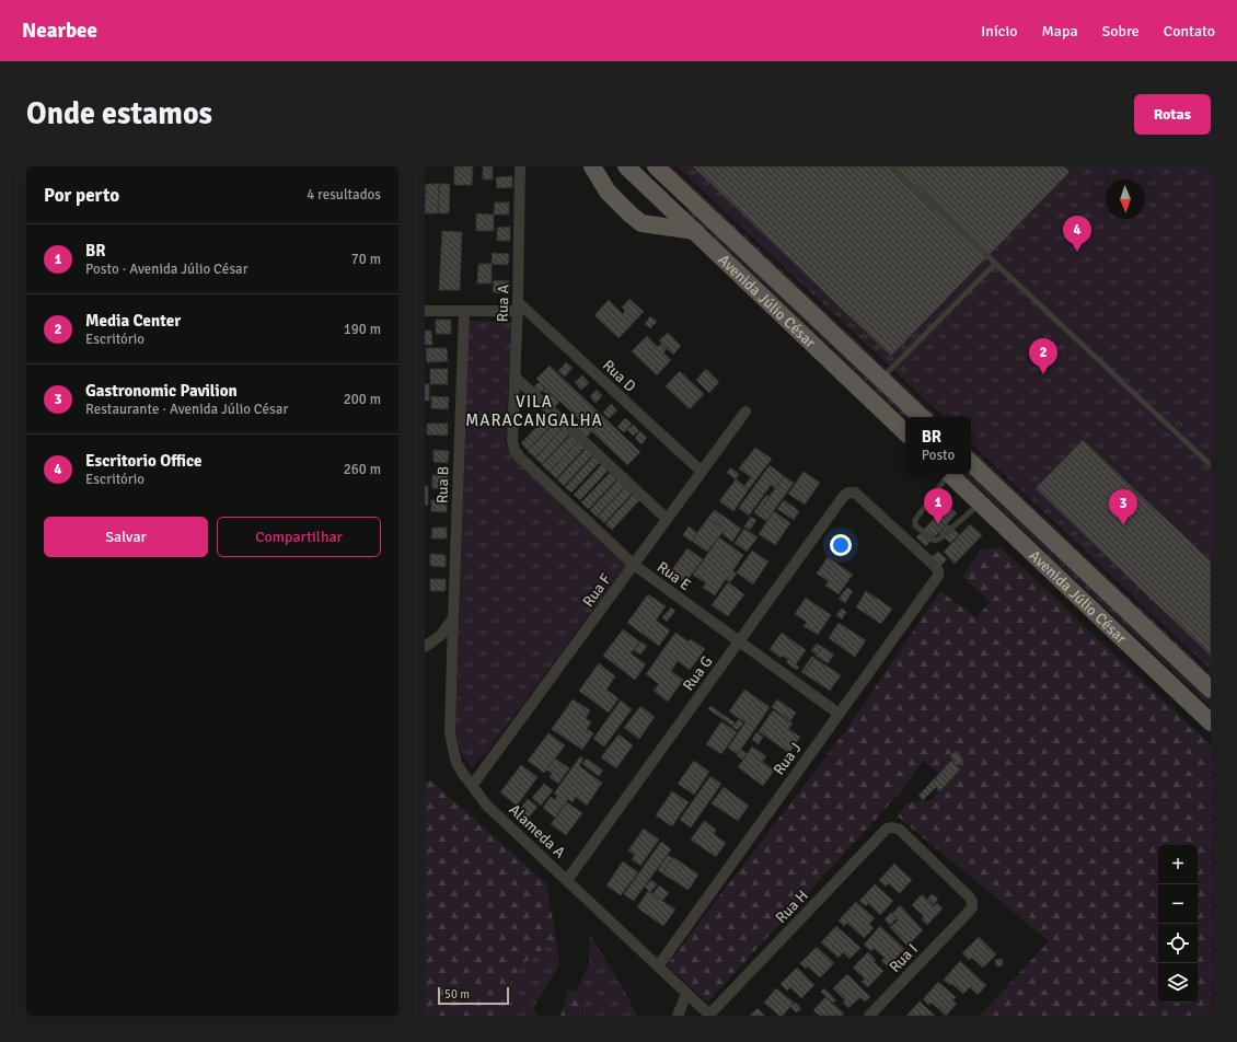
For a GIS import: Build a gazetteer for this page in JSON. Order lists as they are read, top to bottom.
{
  "streets": {
    "main road": ["Avenida Júlio César"],
    "street": [
      "Rua A",
      "Rua D",
      "Rua B",
      "Rua E",
      "Rua F",
      "Rua G",
      "Rua J",
      "Alameda A",
      "Rua H",
      "Rua I"
    ]
  },
  "crossings": [
    ["Rua A", "Rua D"],
    ["Rua A", "Rua E"],
    ["Rua D", "Rua F"],
    ["Rua B", "Alameda A"],
    ["Rua E", "Rua F"],
    ["Rua E", "Rua G"],
    ["Rua E", "Rua J"],
    ["Rua F", "Alameda A"],
    ["Rua G", "Rua J"],
    ["Rua G", "Alameda A"],
    ["Rua J", "Alameda A"],
    ["Alameda A", "Rua H"],
    ["Rua H", "Rua I"]
  ],
  "districts": ["VILA MARACANGALHA"],
  "scale_bar": "50 m",
  "north": "bottom",
  "page": {
    "header": "Nearbee",
    "nav": [
      "Início",
      "Mapa",
      "Sobre",
      "Contato"
    ],
    "buttons": [
      "Rotas",
      ["Salvar", "Compartilhar"]
    ],
    "title": "Onde estamos",
    "heading": ["Por perto", "4 resultados"],
    "pins": [
      "4",
      "2",
      "1",
      "3"
    ],
    "list": [
      {
        "mark": "1",
        "name": "BR",
        "note": "Posto · Avenida Júlio César",
        "value": "70 m"
      },
      {
        "mark": "2",
        "name": "Media Center",
        "note": "Escritório",
        "value": "190 m"
      },
      {
        "mark": "3",
        "name": "Gastronomic Pavilion",
        "note": "Restaurante · Avenida Júlio César",
        "value": "200 m"
      },
      {
        "mark": "4",
        "name": "Escritorio Office",
        "note": "Escritório",
        "value": "260 m"
      }
    ],
    "popup": ["BR", "Posto"],
    "map_buttons": ["+", "−"],
    "scale": "50 m"
  }
}
